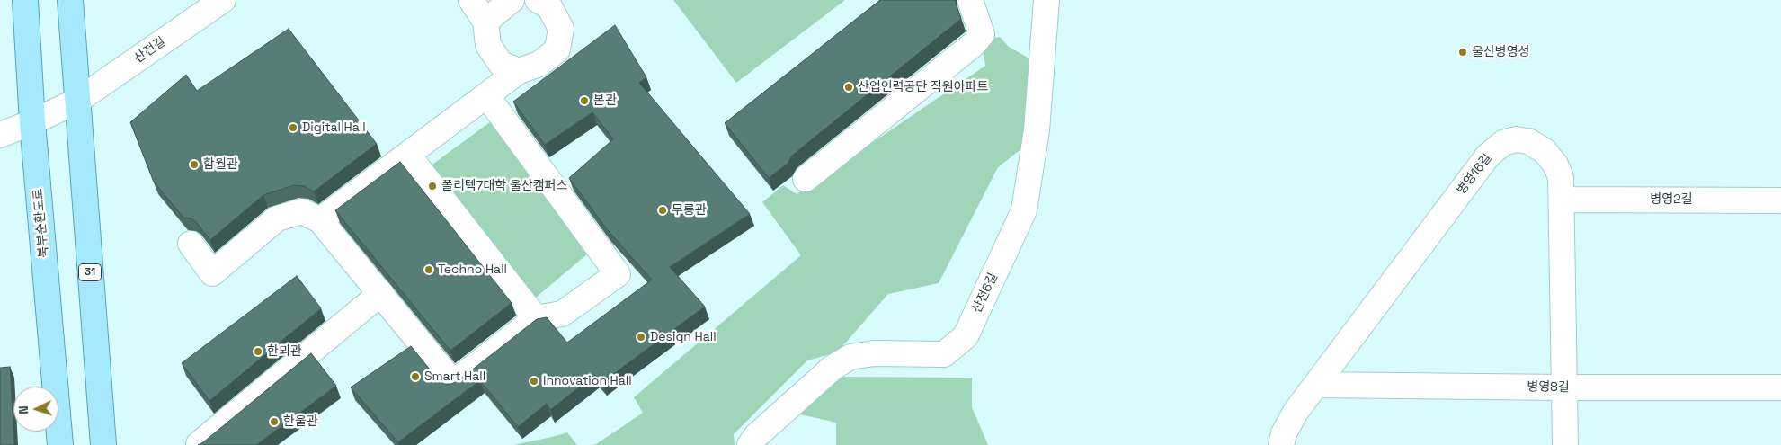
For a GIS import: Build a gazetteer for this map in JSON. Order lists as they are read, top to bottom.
{
  "streets": {
    "main road": ["북부순환도로", "31"],
    "street": [
      "산전길",
      "병영16길",
      "병영2길",
      "산전6길",
      "병영8길"
    ]
  },
  "crossings": [
    ["산전길", "북부순환도로"],
    ["산전길", "31"],
    ["병영16길", "병영2길"],
    ["병영16길", "병영8길"]
  ],
  "places": [
    "울산병영성",
    "산업인력공단 직원아파트",
    "본관",
    "Digital Hall",
    "함월관",
    "폴리텍7대학 울산캠퍼스",
    "무룡관",
    "Techno Hall",
    "Design Hall",
    "한뫼관",
    "Smart Hall",
    "Innovation Hall",
    "한울관"
  ],
  "north": "left"
}
